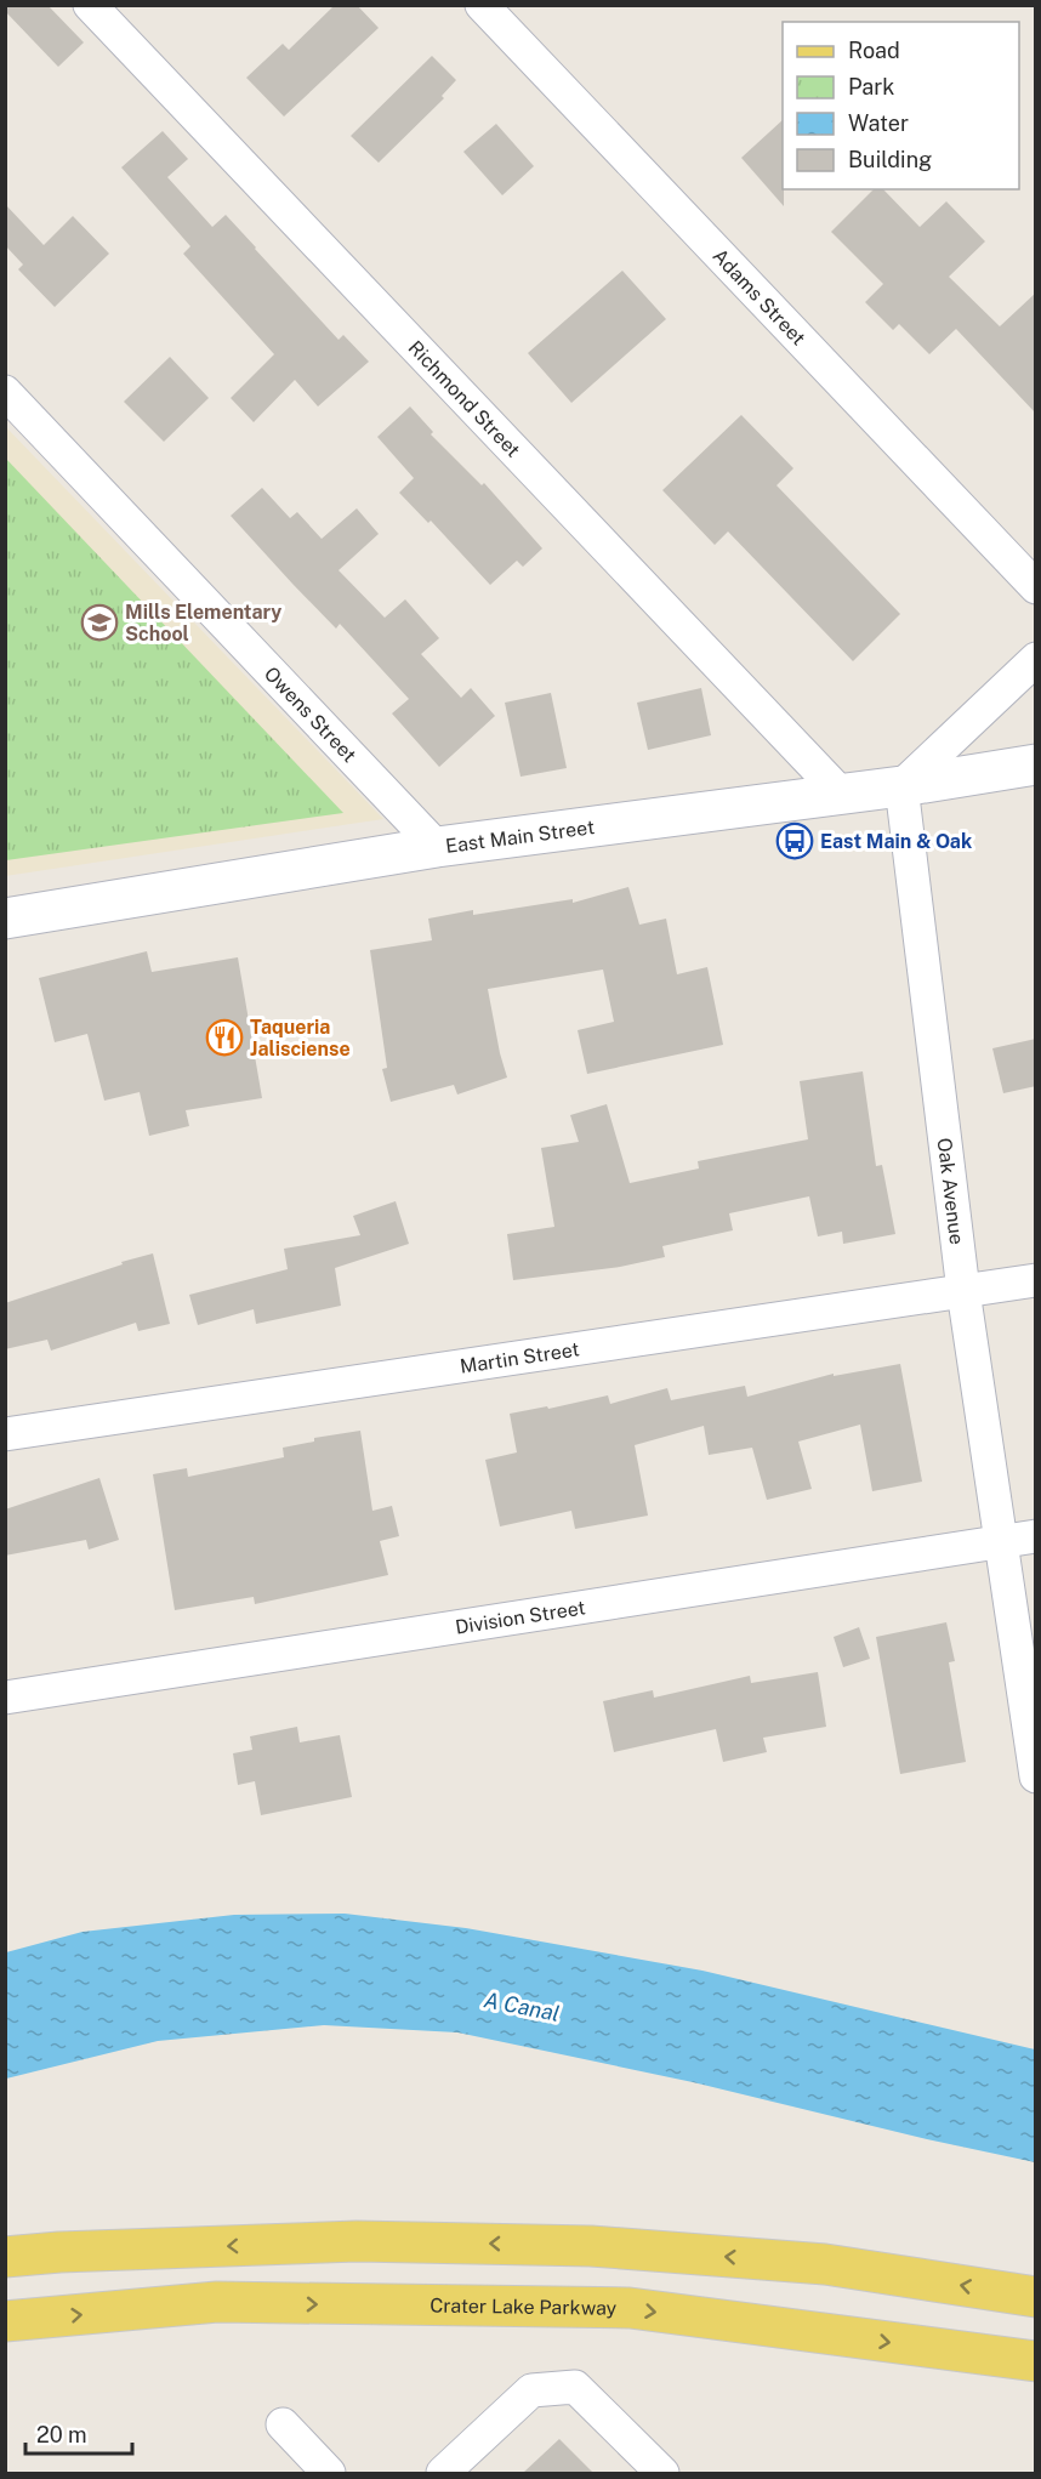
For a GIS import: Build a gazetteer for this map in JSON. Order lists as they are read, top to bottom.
{
  "streets": {
    "main road": ["Crater Lake Parkway"],
    "street": [
      "Adams Street",
      "Richmond Street",
      "Owens Street",
      "East Main Street",
      "Oak Avenue",
      "Martin Street",
      "Division Street"
    ]
  },
  "crossings": [
    ["Richmond Street", "East Main Street"],
    ["Owens Street", "East Main Street"],
    ["East Main Street", "Oak Avenue"],
    ["Oak Avenue", "Martin Street"],
    ["Oak Avenue", "Division Street"]
  ],
  "water": ["A Canal"],
  "places": {
    "school or university": ["Mills Elementary School"],
    "bus stop": ["East Main & Oak"],
    "restaurant": ["Taqueria Jalisciense"]
  },
  "legend": [
    "Road",
    "Park",
    "Water",
    "Building"
  ],
  "scale_bar": "20 m"
}
